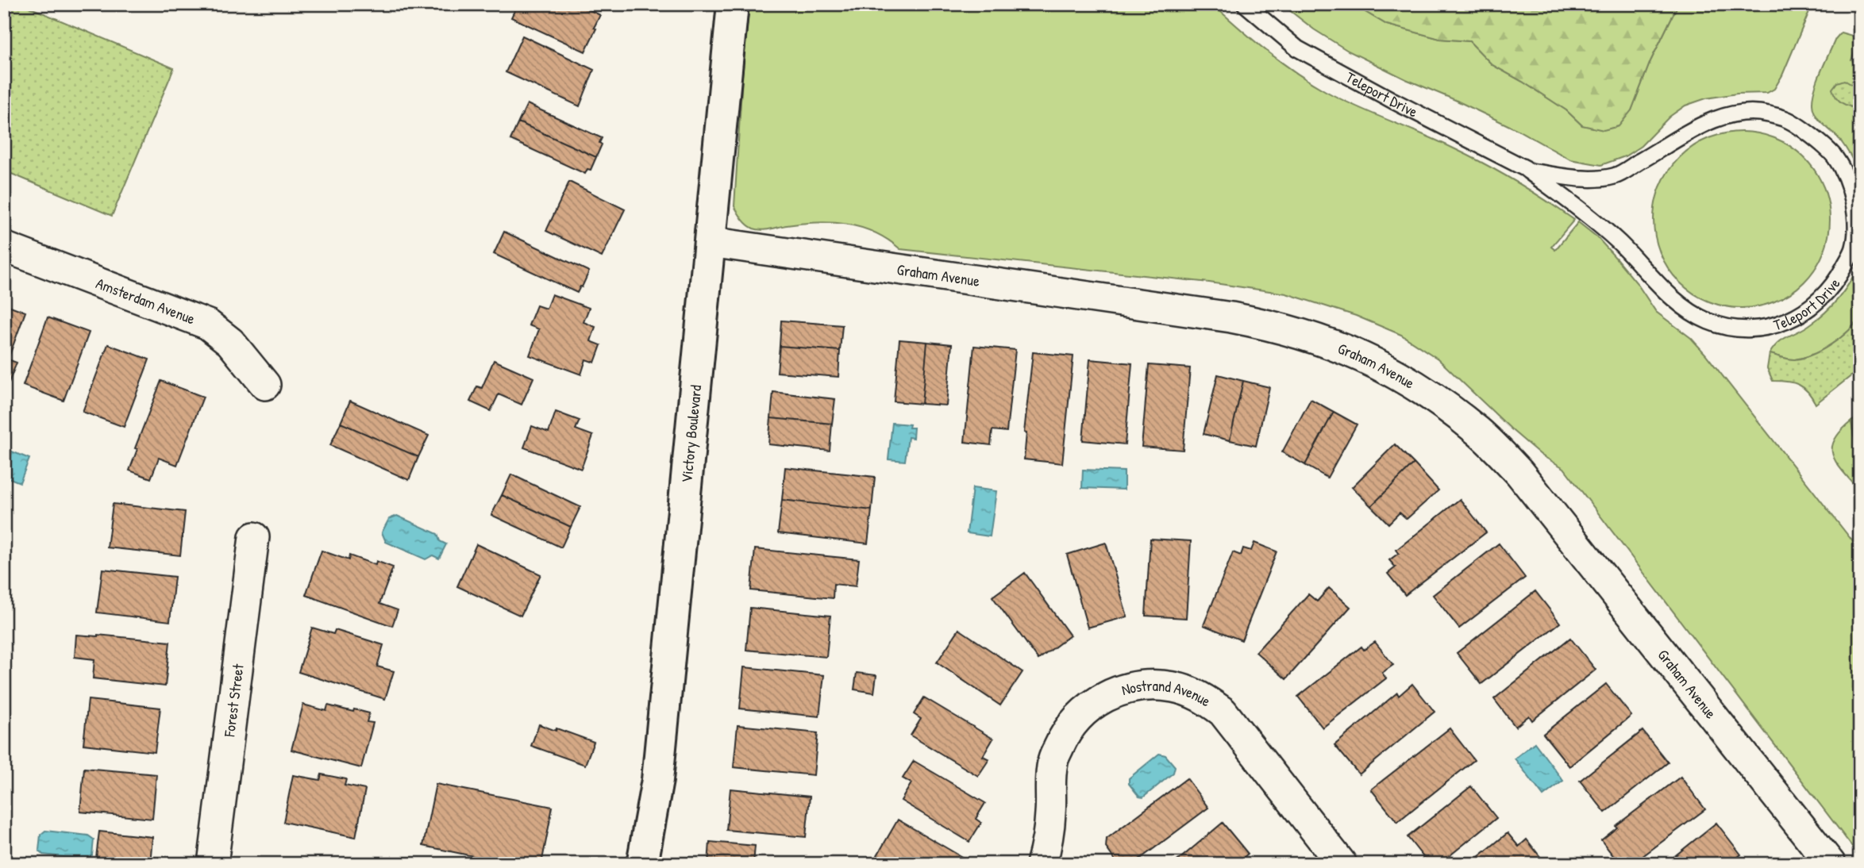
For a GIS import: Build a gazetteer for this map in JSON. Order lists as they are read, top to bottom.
{
  "streets": {
    "main road": ["Victory Boulevard"],
    "street": [
      "Graham Avenue",
      "Amsterdam Avenue",
      "Nostrand Avenue",
      "Forest Street"
    ],
    "lane": ["Teleport Drive"]
  },
  "crossings": [
    ["Graham Avenue", "Victory Boulevard"]
  ]
}
